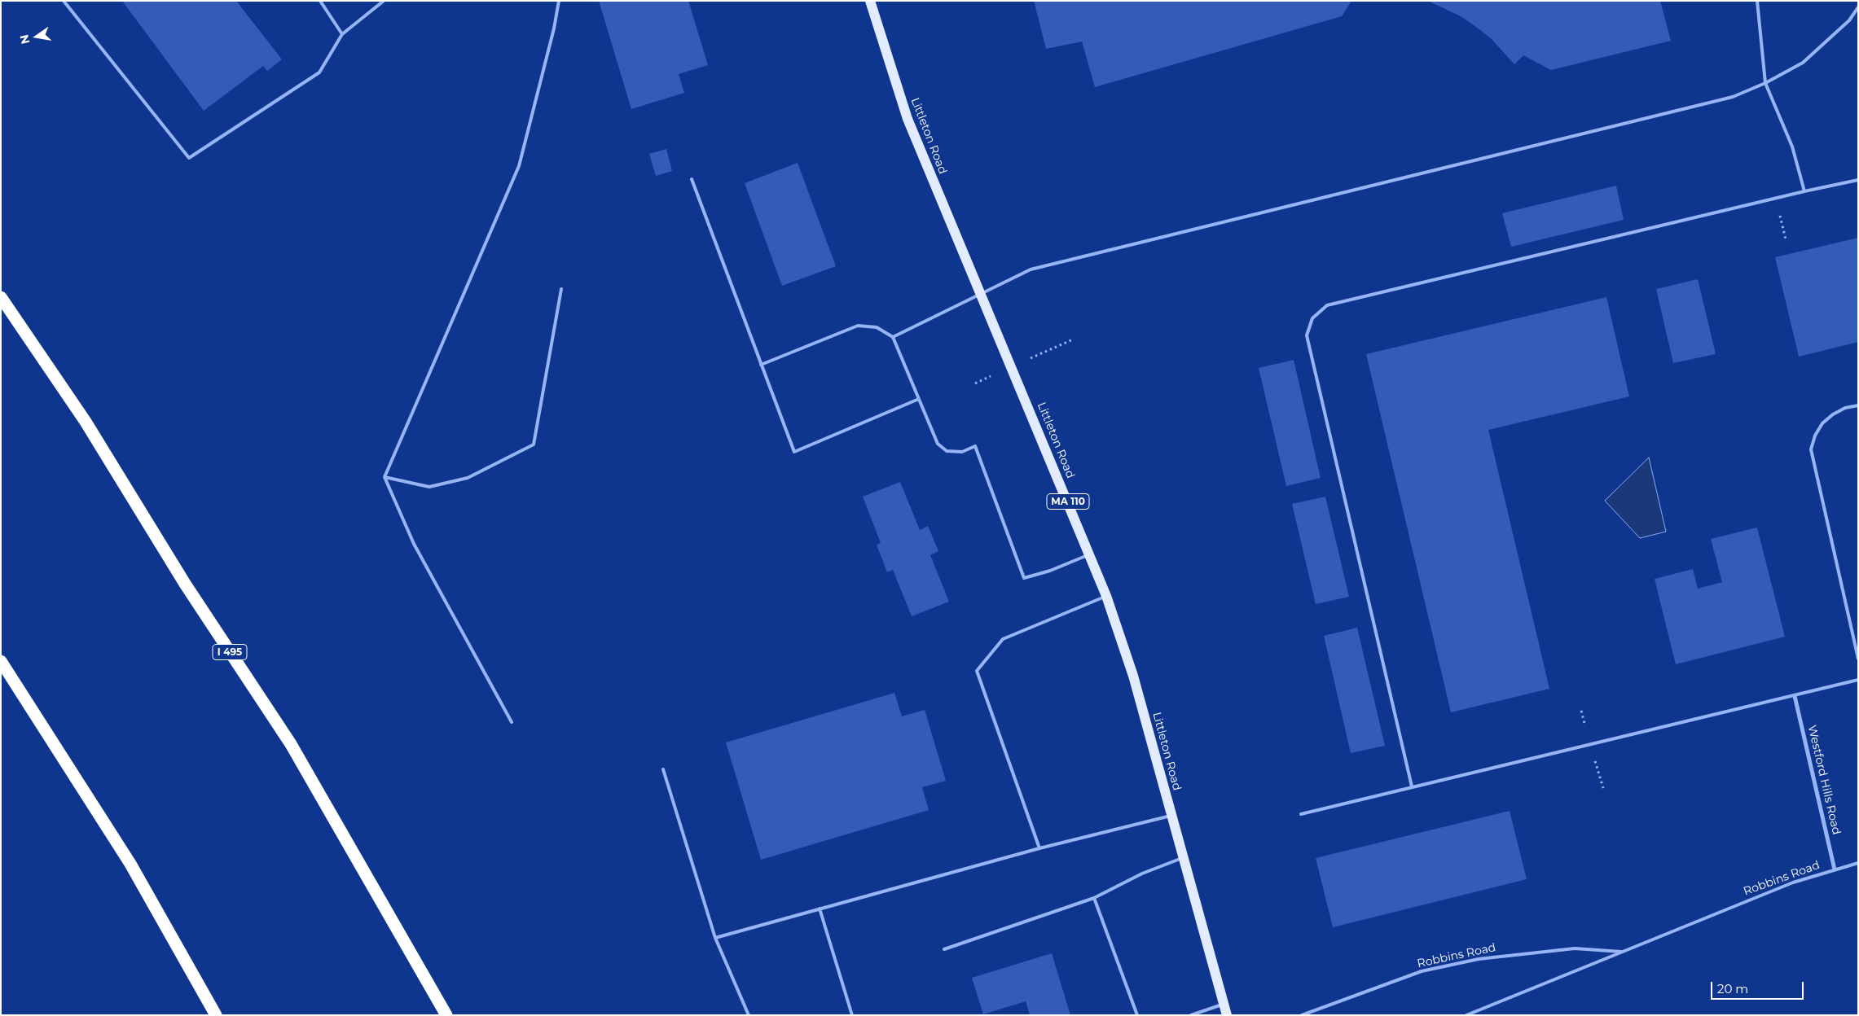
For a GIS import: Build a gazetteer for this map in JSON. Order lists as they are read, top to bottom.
{
  "streets": {
    "highway": ["I 495"],
    "main road": ["Littleton Road", "MA 110"],
    "street": ["Westford Hills Road"],
    "lane": ["Robbins Road"]
  },
  "crossings": [
    ["Westford Hills Road", "Robbins Road"]
  ],
  "scale_bar": "20 m",
  "north": "left"
}
